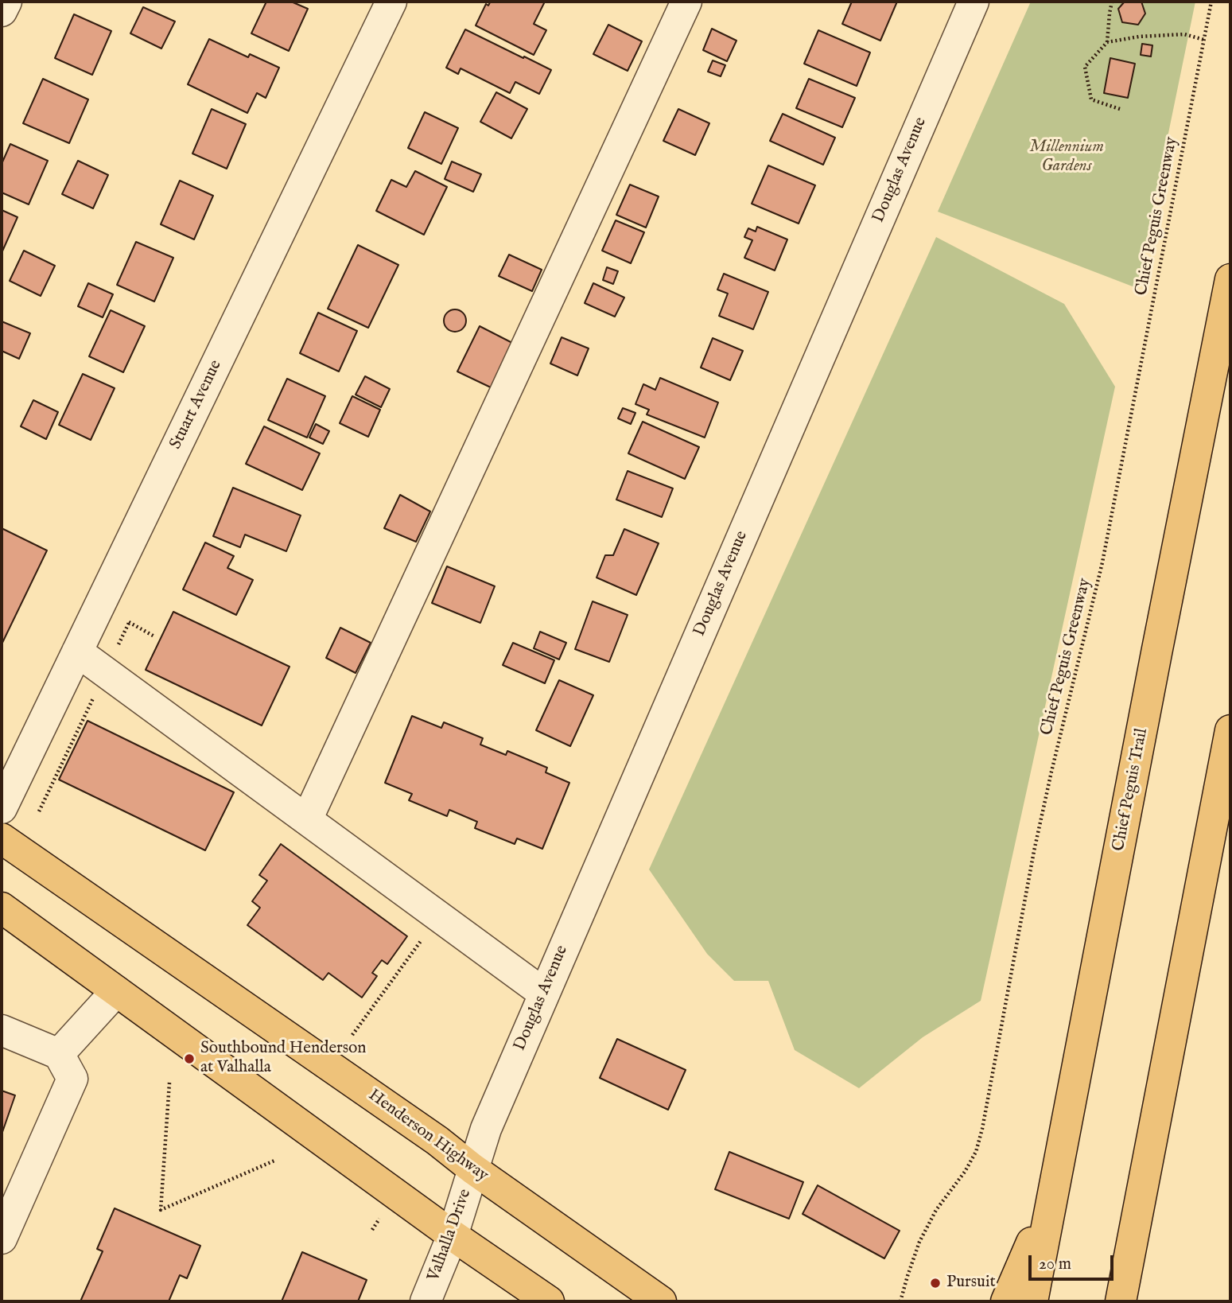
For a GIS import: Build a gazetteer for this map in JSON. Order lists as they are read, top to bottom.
{
  "streets": {
    "main road": ["Chief Peguis Trail", "Henderson Highway"],
    "street": ["Douglas Avenue", "Stuart Avenue", "Valhalla Drive"],
    "path": ["Chief Peguis Greenway"]
  },
  "crossings": [
    ["Douglas Avenue", "Henderson Highway"],
    ["Douglas Avenue", "Valhalla Drive"],
    ["Henderson Highway", "Valhalla Drive"]
  ],
  "parks": ["Millennium Gardens"],
  "places": ["Southbound Henderson at Valhalla", "Pursuit"],
  "scale_bar": "20 m"
}
